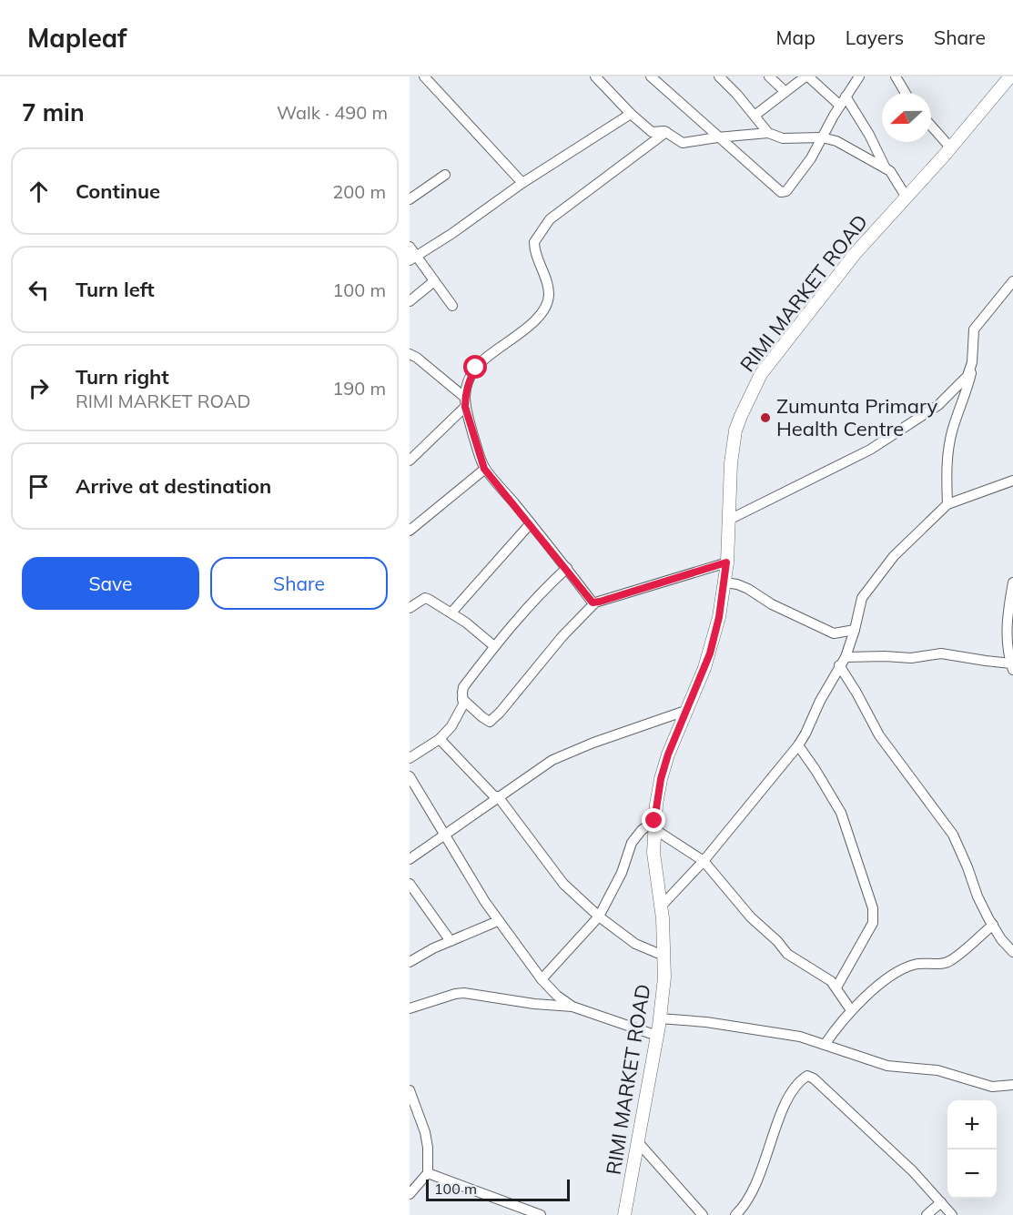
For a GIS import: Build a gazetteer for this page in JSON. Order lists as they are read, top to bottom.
{
  "streets": {
    "street": ["RIMI MARKET ROAD"]
  },
  "places": ["Zumunta Primary Health Centre"],
  "scale_bar": "100 m",
  "north": "left",
  "page": {
    "header": "Mapleaf",
    "nav": ["Map", "Layers", "Share"],
    "heading": ["7 min", "Walk · 490 m"],
    "list": [
      ["Continue", "200 m"],
      ["Turn left", "100 m"],
      ["Turn right", "RIMI MARKET ROAD", "190 m"],
      "Arrive at destination"
    ],
    "buttons": ["Save", "Share"],
    "map_buttons": ["+", "−"],
    "scale": "100 m"
  }
}
